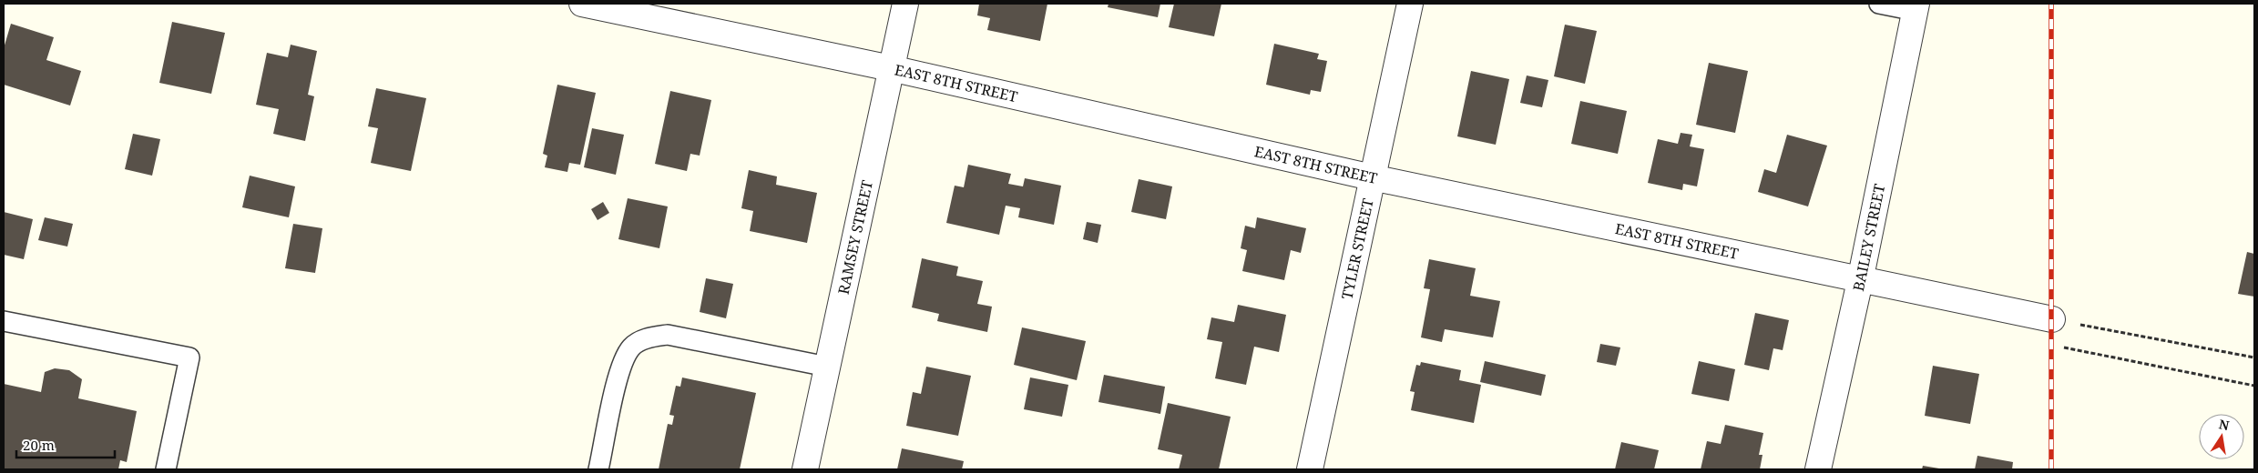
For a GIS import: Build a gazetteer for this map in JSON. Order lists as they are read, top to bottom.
{
  "streets": {
    "street": [
      "EAST 8TH STREET",
      "RAMSEY STREET",
      "BAILEY STREET",
      "TYLER STREET"
    ]
  },
  "crossings": [
    ["EAST 8TH STREET", "RAMSEY STREET"],
    ["EAST 8TH STREET", "BAILEY STREET"],
    ["EAST 8TH STREET", "TYLER STREET"]
  ],
  "scale_bar": "20 m",
  "north": "top"
}
